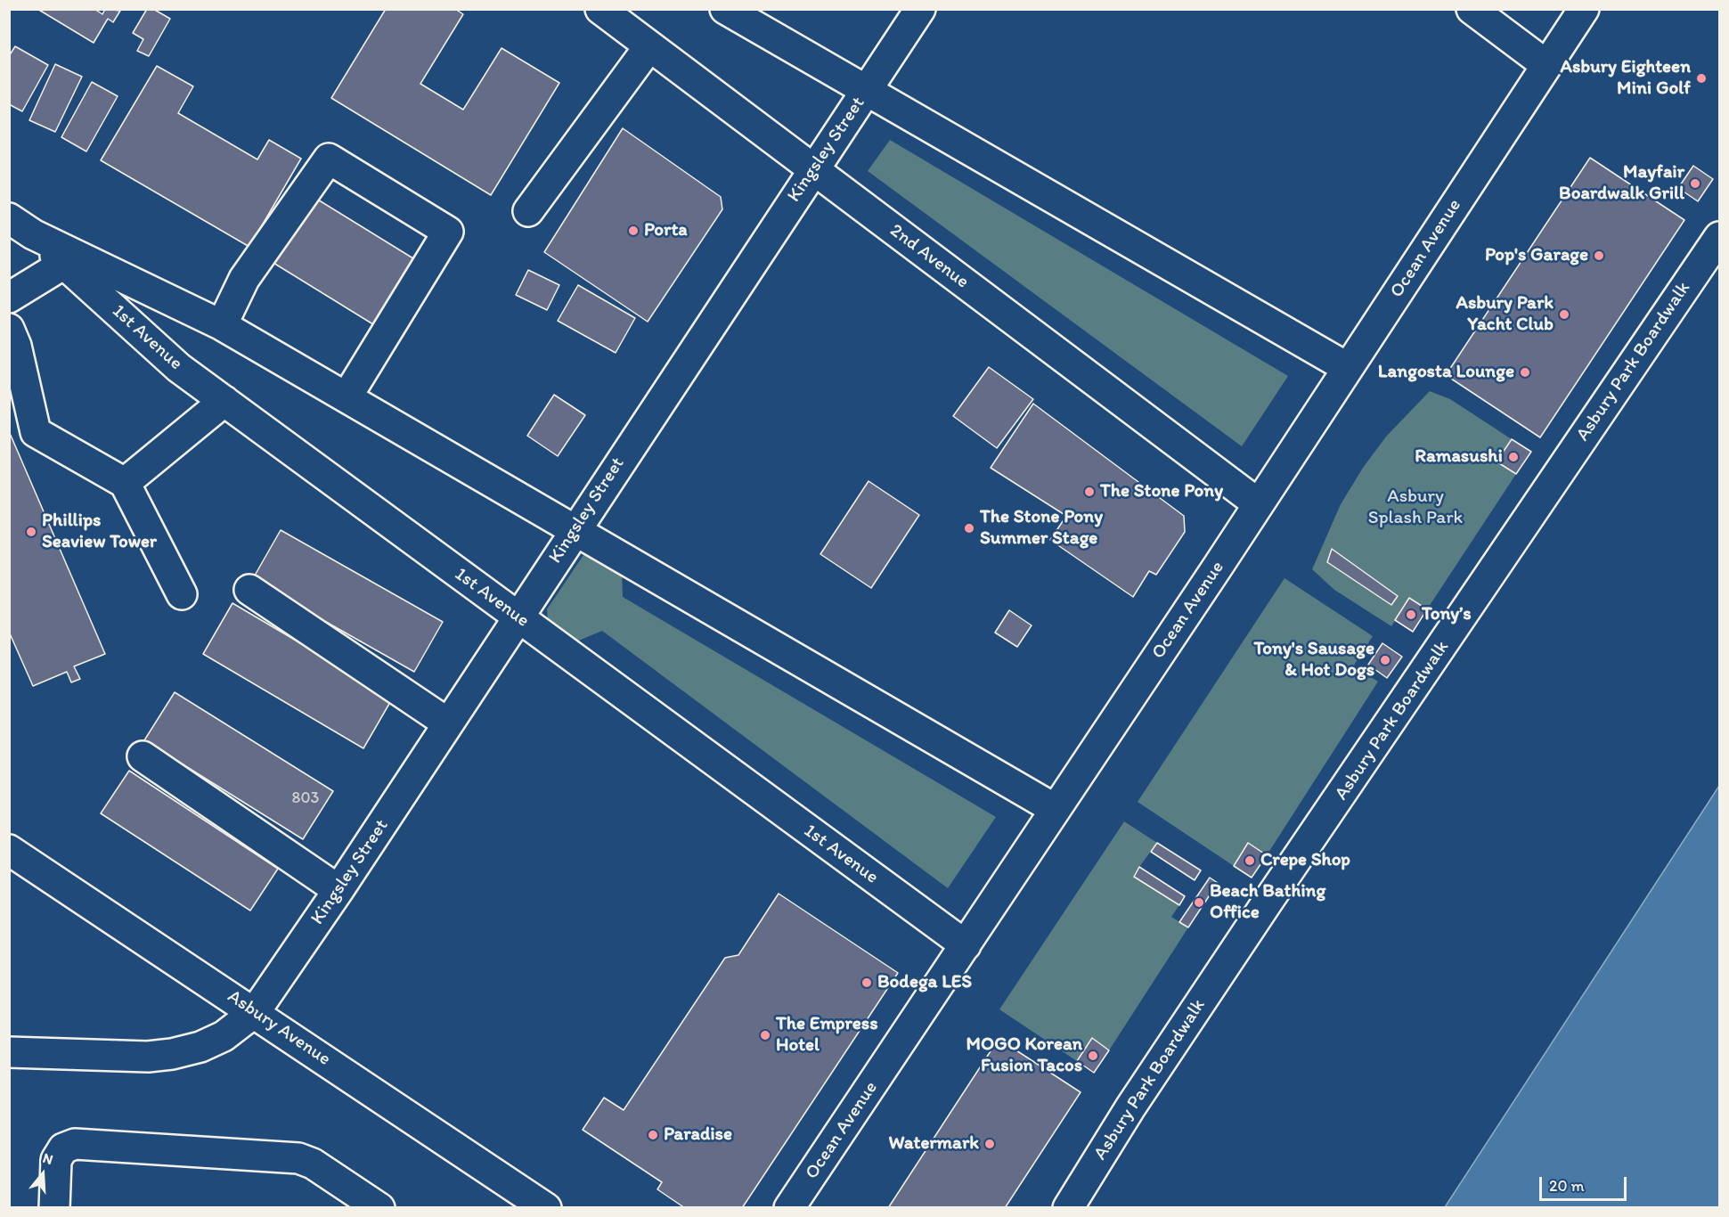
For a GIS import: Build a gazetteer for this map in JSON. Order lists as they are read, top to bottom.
{
  "streets": {
    "street": [
      "Kingsley Street",
      "Ocean Avenue",
      "2nd Avenue",
      "1st Avenue",
      "Asbury Park Boardwalk",
      "Asbury Avenue"
    ]
  },
  "crossings": [
    ["Kingsley Street", "2nd Avenue"],
    ["Kingsley Street", "1st Avenue"],
    ["Kingsley Street", "Asbury Avenue"],
    ["Ocean Avenue", "2nd Avenue"],
    ["Ocean Avenue", "1st Avenue"]
  ],
  "parks": ["Asbury Splash Park"],
  "places": [
    "Asbury Eighteen Mini Golf",
    "Mayfair Boardwalk Grill",
    "Porta",
    "Pop's Garage",
    "Asbury Park Yacht Club",
    "Langosta Lounge",
    "Ramasushi",
    "The Stone Pony",
    "The Stone Pony Summer Stage",
    "Phillips Seaview Tower",
    "Tony’s",
    "Tony's Sausage & Hot Dogs",
    "Crepe Shop",
    "Beach Bathing Office",
    "Bodega LES",
    "The Empress Hotel",
    "MOGO Korean Fusion Tacos",
    "Paradise",
    "Watermark"
  ],
  "house_numbers": ["803"],
  "scale_bar": "20 m",
  "north": "top"
}
